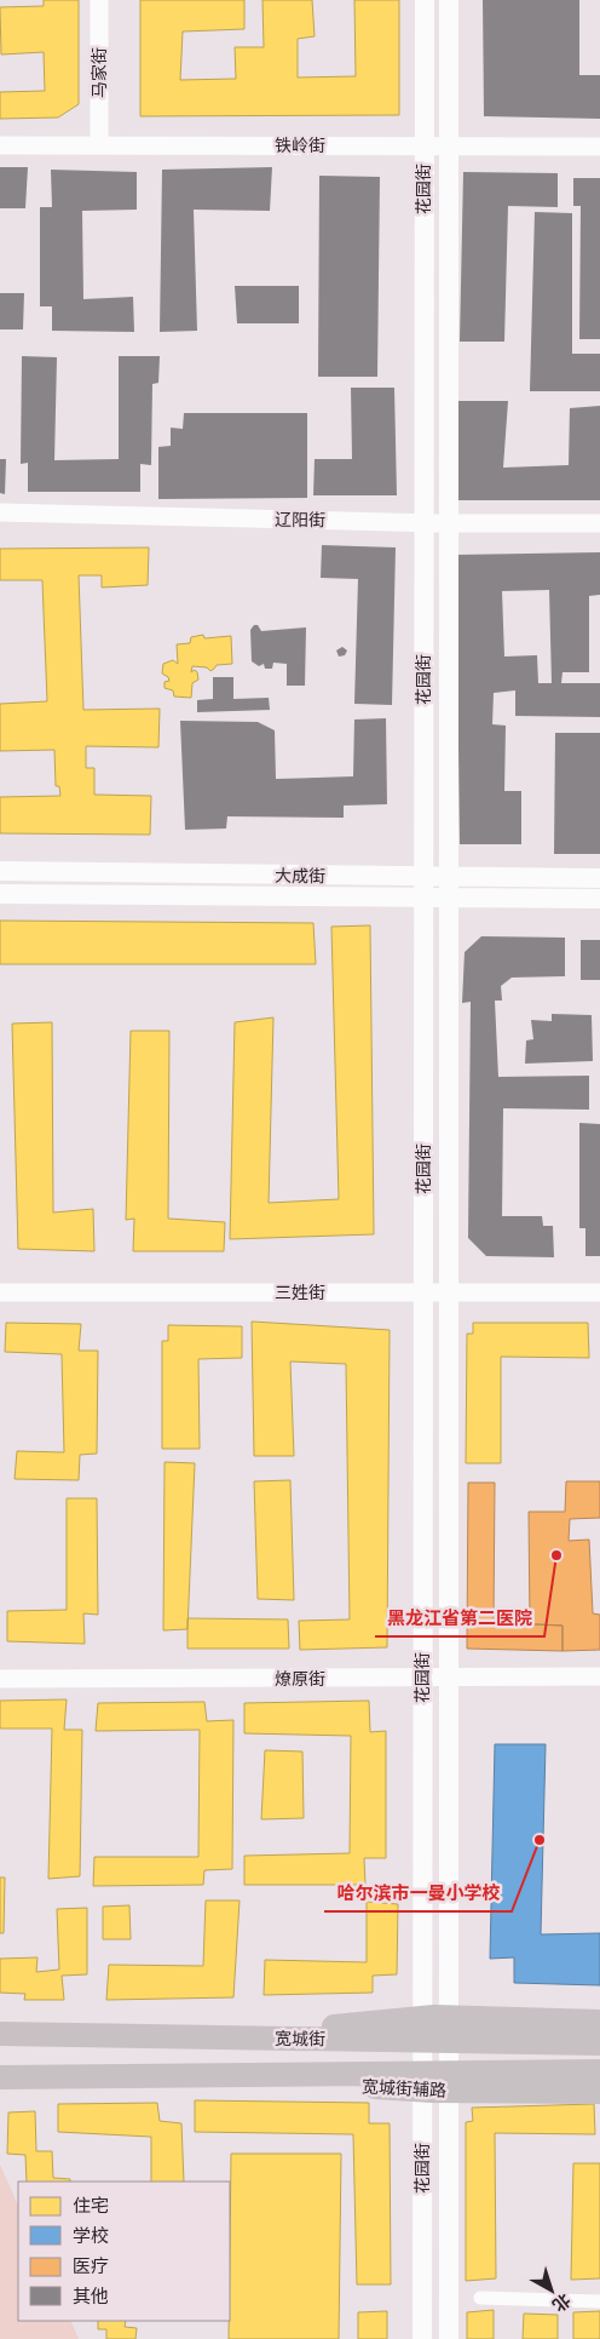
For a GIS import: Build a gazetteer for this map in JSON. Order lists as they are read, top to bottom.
{
  "streets": {
    "highway": ["宽城街", "宽城街辅路"],
    "main road": ["花园街", "大成街"],
    "street": [
      "马家街",
      "铁岭街",
      "辽阳街",
      "三姓街",
      "燎原街"
    ]
  },
  "crossings": [
    ["马家街", "铁岭街"],
    ["铁岭街", "花园街"],
    ["花园街", "辽阳街"],
    ["花园街", "大成街"],
    ["花园街", "三姓街"],
    ["花园街", "燎原街"],
    ["花园街", "宽城街"],
    ["花园街", "宽城街辅路"],
    ["宽城街", "宽城街辅路"]
  ],
  "places": ["黑龙江省第二医院", "哈尔滨市一曼小学校"],
  "legend": [
    "住宅",
    "学校",
    "医疗",
    "其他"
  ],
  "north": "bottom right"
}
